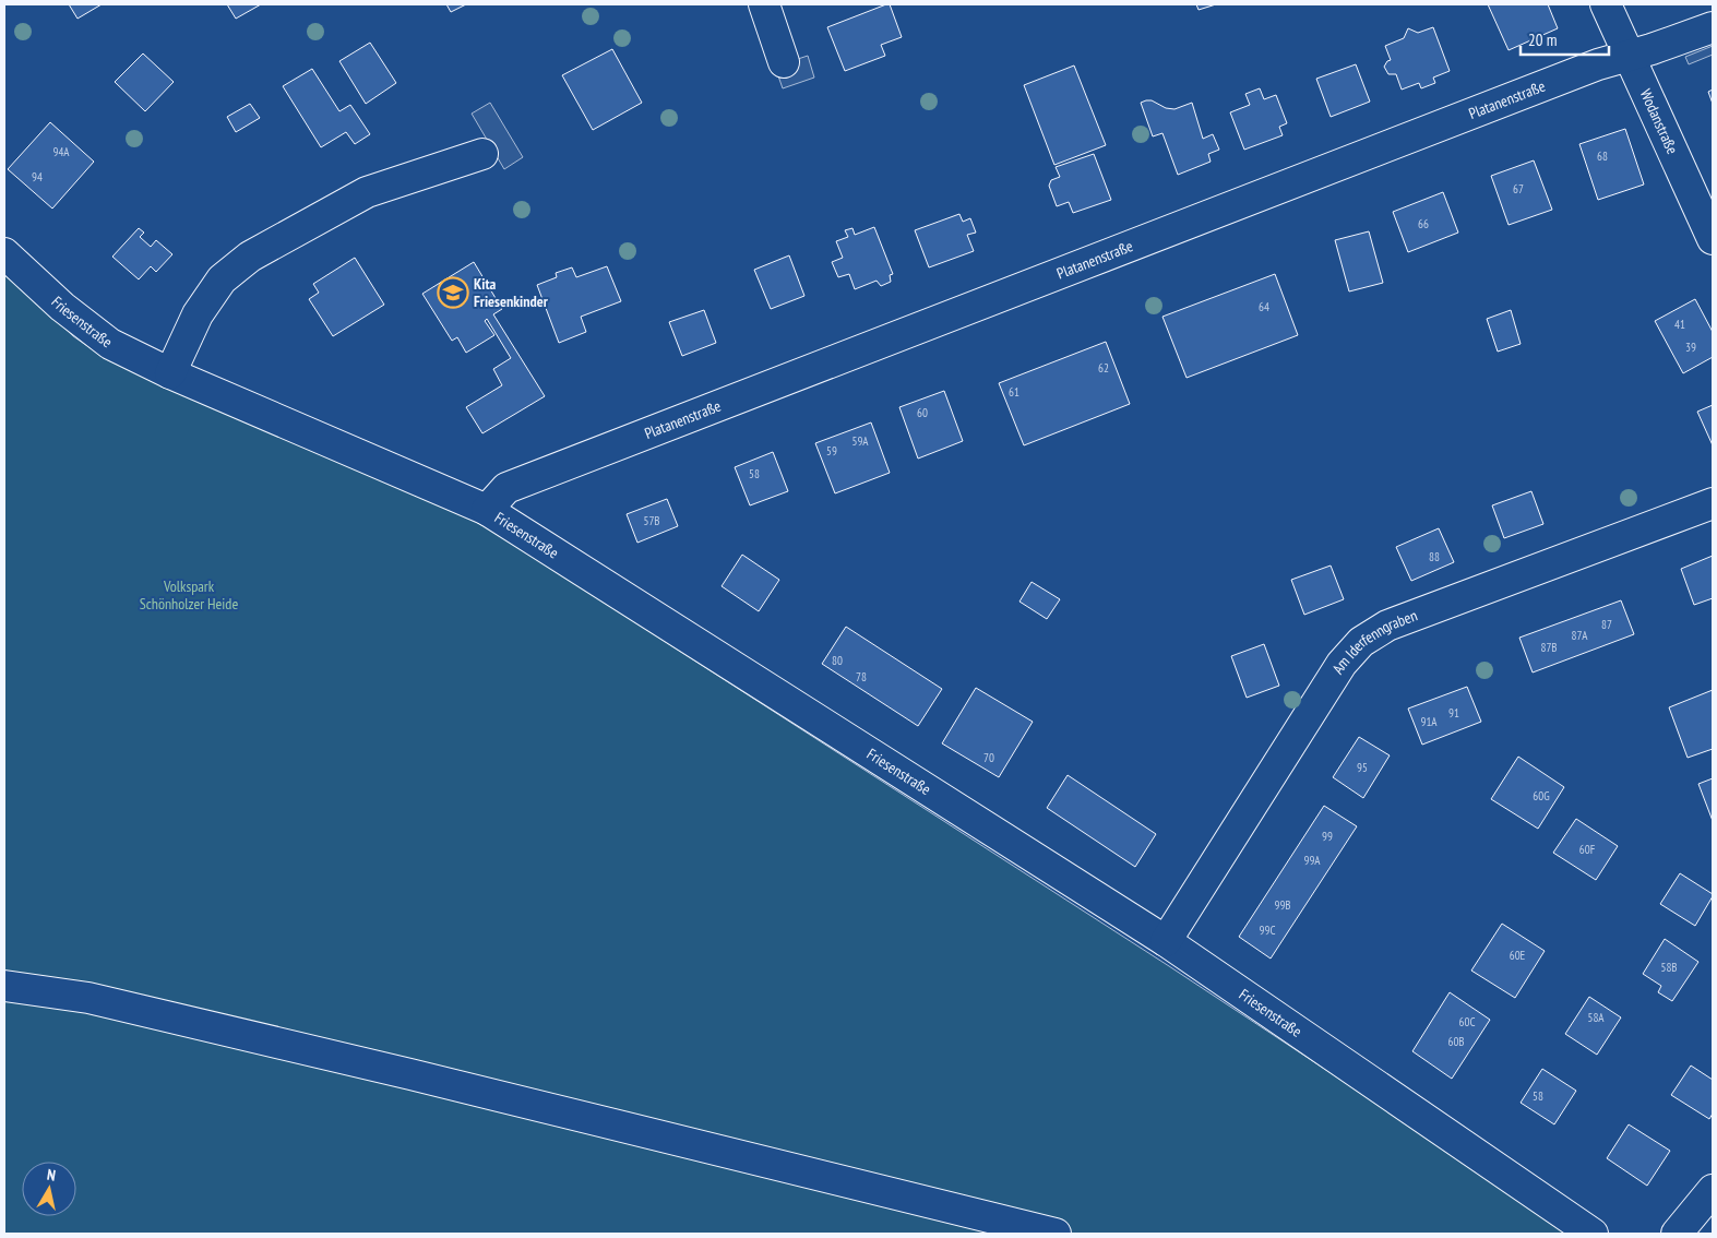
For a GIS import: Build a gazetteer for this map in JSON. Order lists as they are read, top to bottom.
{
  "streets": {
    "street": [
      "Platanenstraße",
      "Wodanstraße",
      "Friesenstraße",
      "Am Iderfenngraben"
    ]
  },
  "crossings": [
    ["Platanenstraße", "Wodanstraße"],
    ["Platanenstraße", "Friesenstraße"],
    ["Friesenstraße", "Am Iderfenngraben"]
  ],
  "parks": ["Volkspark Schönholzer Heide"],
  "places": {
    "school or university": ["Kita Friesenkinder"]
  },
  "house_numbers": [
    "94A",
    "68",
    "94",
    "67",
    "66",
    "64",
    "41",
    "39",
    "62",
    "61",
    "60",
    "59A",
    "59",
    "58",
    "57B",
    "88",
    "87",
    "87A",
    "87B",
    "80",
    "78",
    "91",
    "91A",
    "70",
    "95",
    "60G",
    "99",
    "60F",
    "99A",
    "99B",
    "99C",
    "60E",
    "58B",
    "58A",
    "60C",
    "60B",
    "58"
  ],
  "scale_bar": "20 m",
  "north": "top"
}
